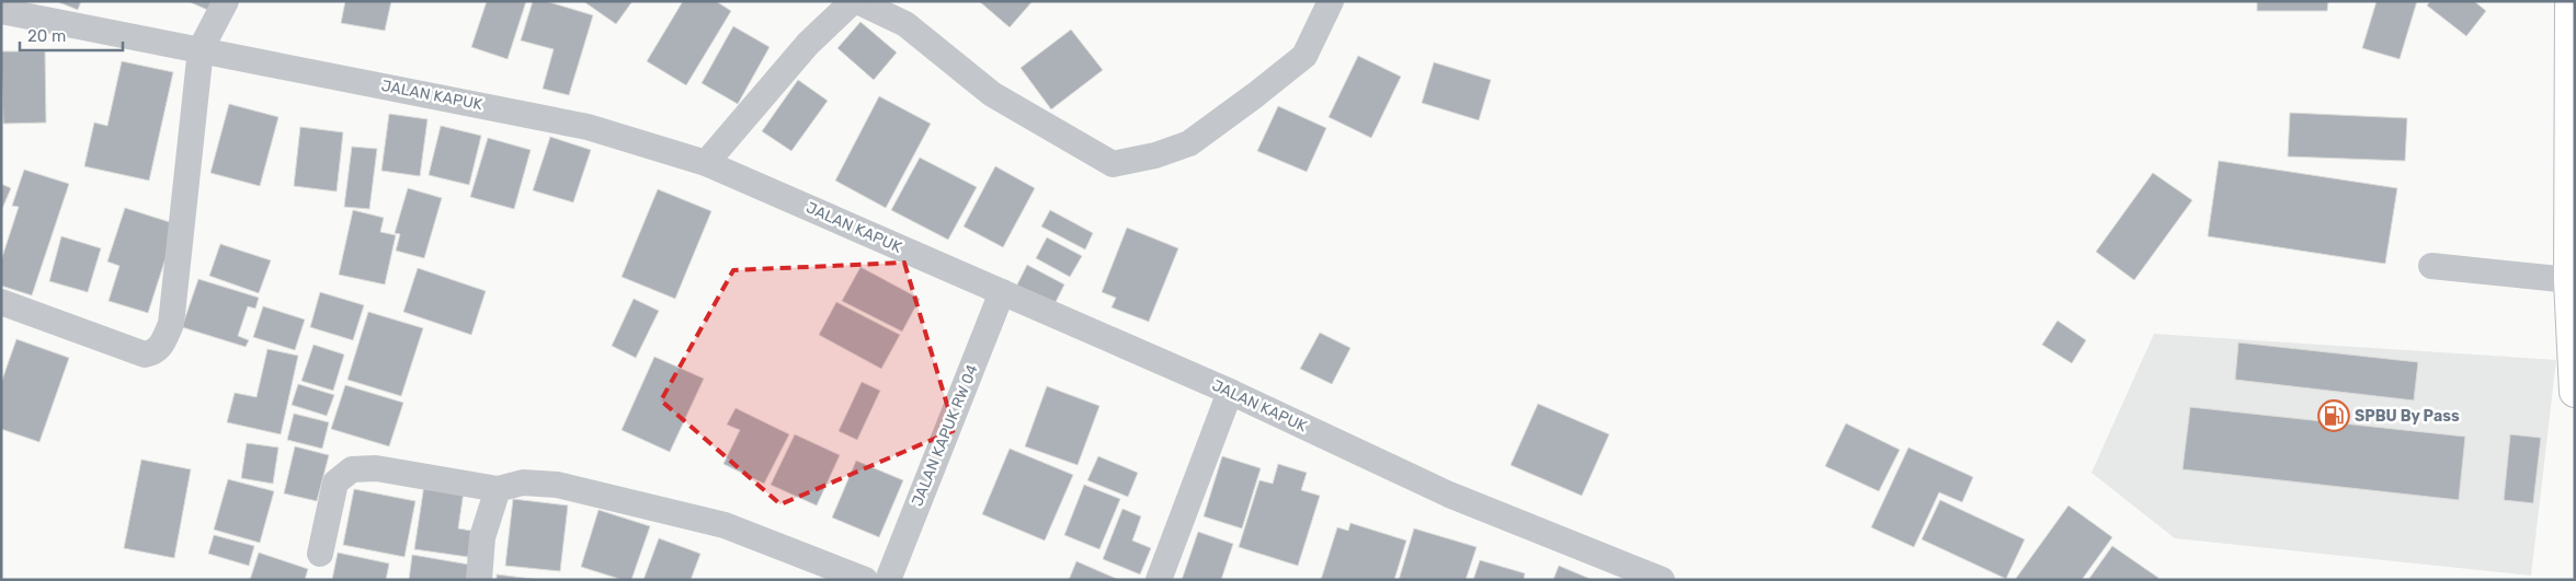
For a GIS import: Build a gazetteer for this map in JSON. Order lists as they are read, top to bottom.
{
  "streets": {
    "street": ["JALAN KAPUK", "JALAN KAPUK RW 04"]
  },
  "crossings": [
    ["JALAN KAPUK", "JALAN KAPUK RW 04"]
  ],
  "places": {
    "fuel station": ["SPBU By Pass"]
  },
  "scale_bar": "20 m"
}
